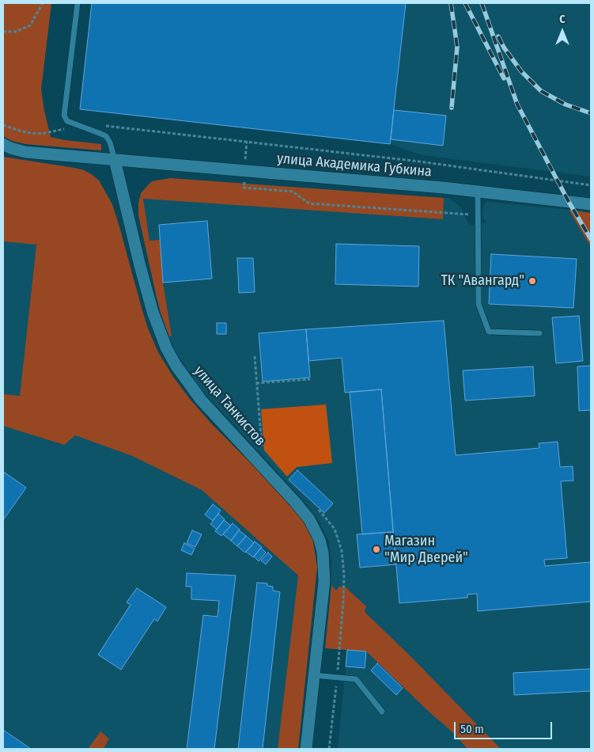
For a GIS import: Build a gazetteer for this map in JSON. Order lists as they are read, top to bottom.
{
  "streets": {
    "street": ["улица Академика Губкина", "улица Танкистов"]
  },
  "crossings": [
    ["улица Академика Губкина", "улица Танкистов"]
  ],
  "places": ["ТК \"Авангард\"", "Магазин \"Мир Дверей\""],
  "scale_bar": "50 m",
  "north": "top"
}
